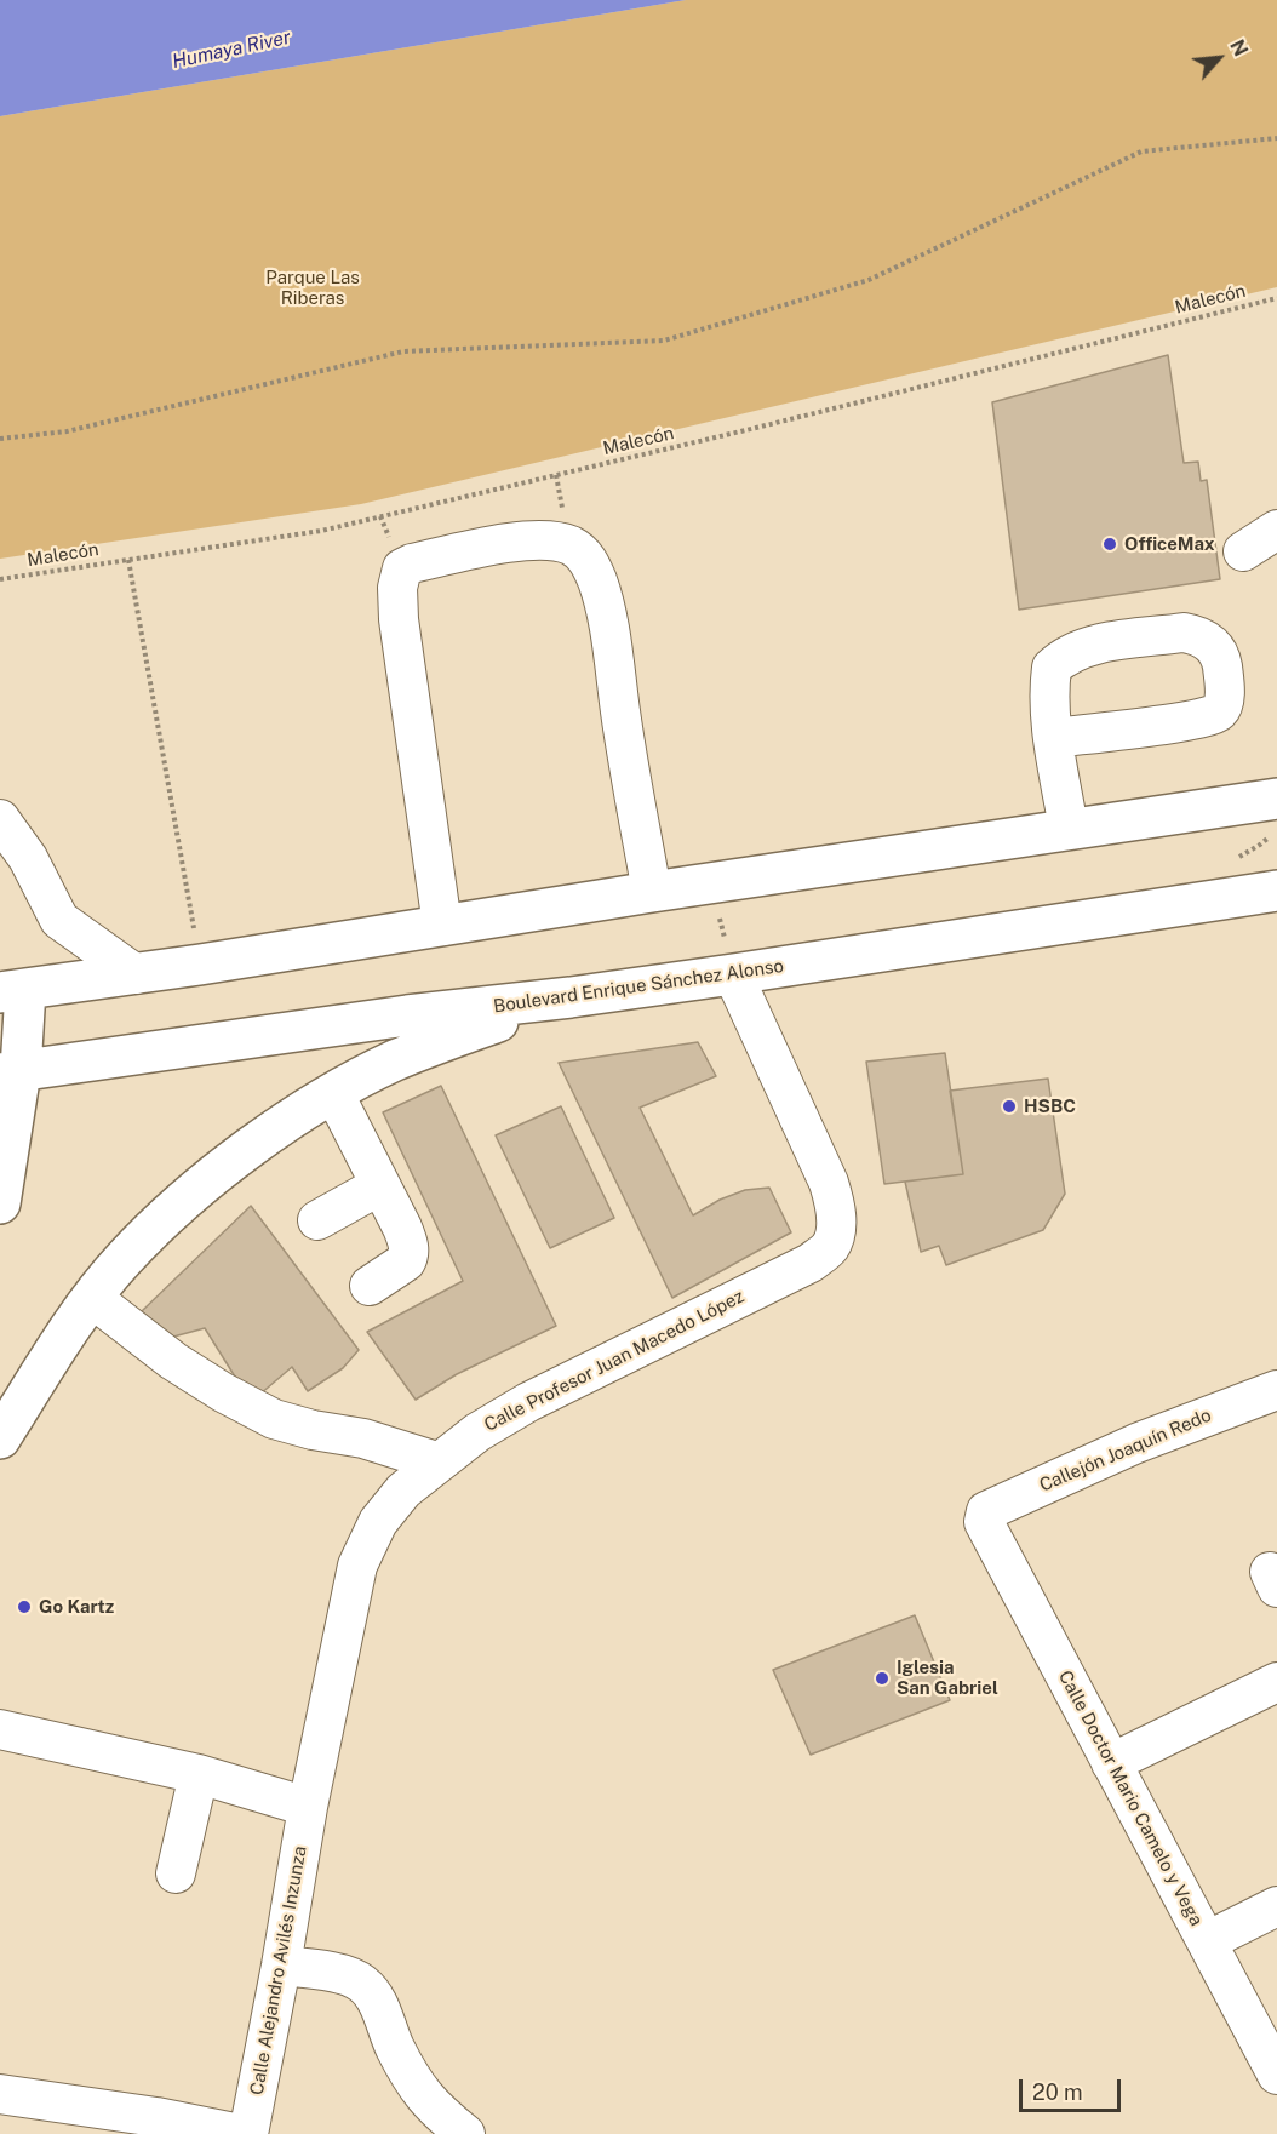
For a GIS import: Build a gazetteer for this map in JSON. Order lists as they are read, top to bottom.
{
  "streets": {
    "main road": ["Boulevard Enrique Sánchez Alonso"],
    "street": [
      "Calle Profesor Juan Macedo López",
      "Callejón Joaquín Redo",
      "Calle Doctor Mario Camelo y Vega",
      "Calle Alejandro Avilés Inzunza"
    ],
    "path": ["Malecón"]
  },
  "crossings": [
    ["Boulevard Enrique Sánchez Alonso", "Calle Profesor Juan Macedo López"],
    ["Calle Profesor Juan Macedo López", "Calle Alejandro Avilés Inzunza"],
    ["Callejón Joaquín Redo", "Calle Doctor Mario Camelo y Vega"]
  ],
  "water": ["Humaya River"],
  "parks": ["Parque Las Riberas"],
  "places": [
    "OfficeMax",
    "HSBC",
    "Go Kartz",
    "Iglesia San Gabriel"
  ],
  "scale_bar": "20 m",
  "north": "top right"
}
